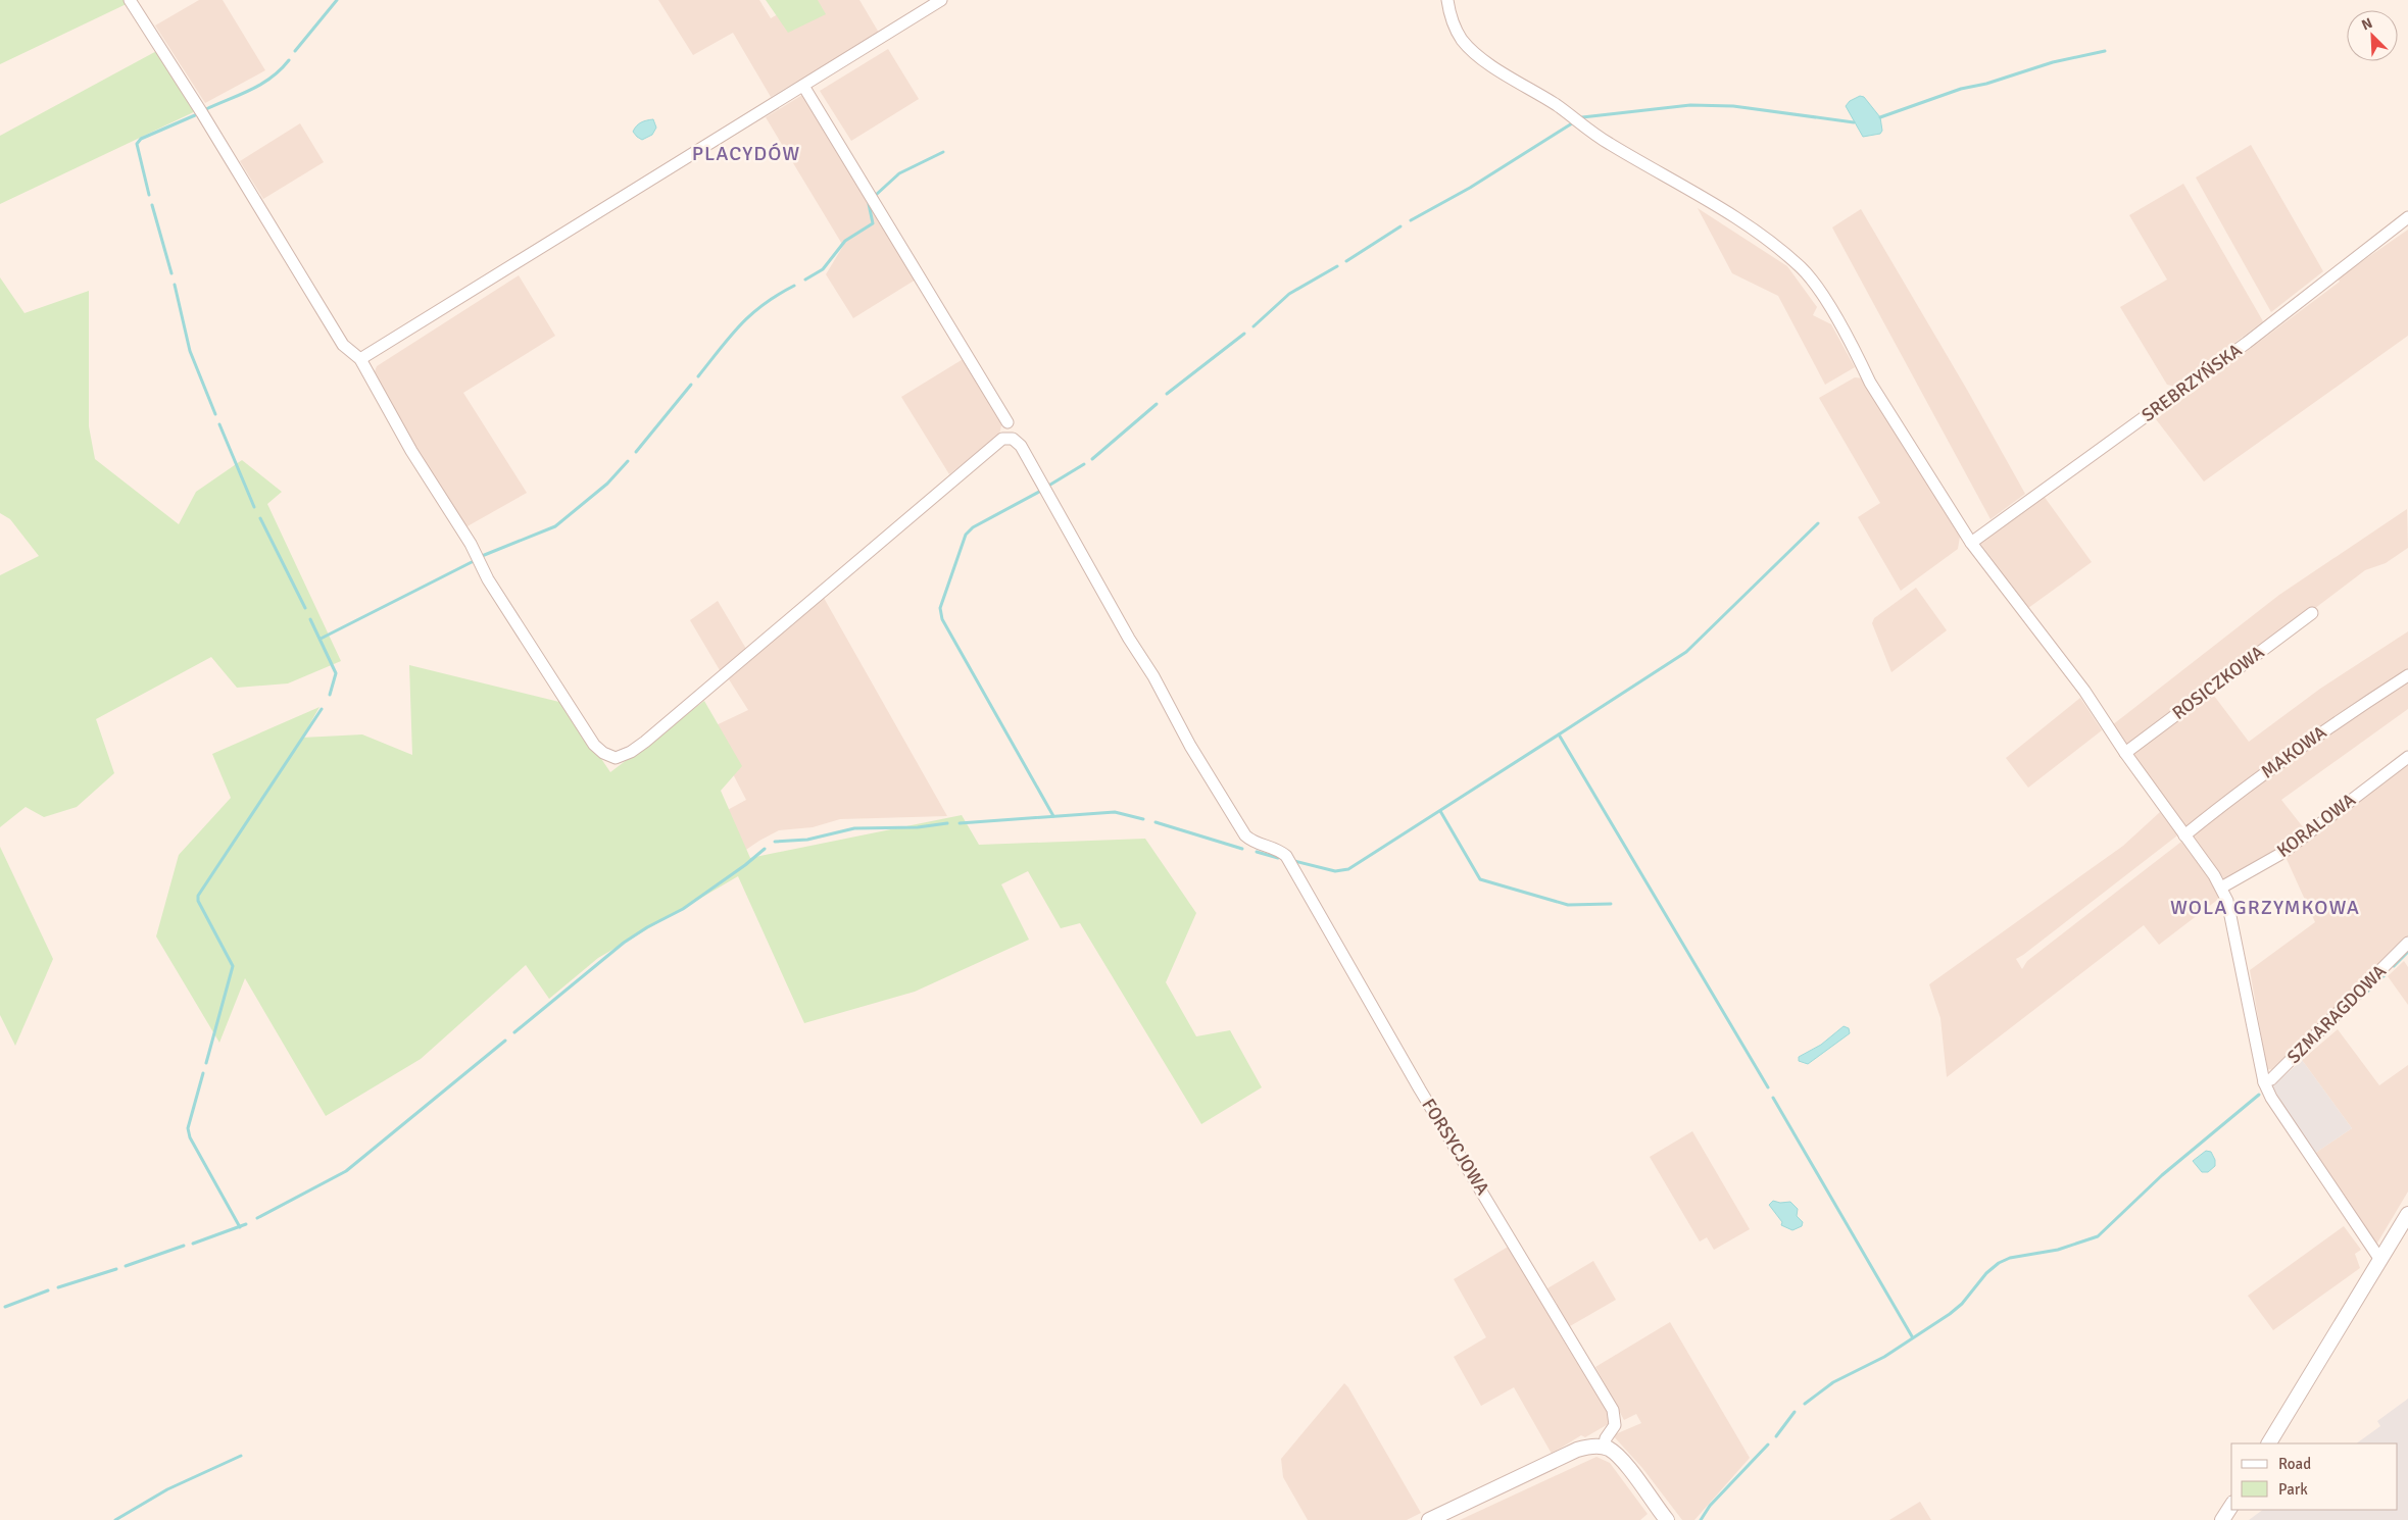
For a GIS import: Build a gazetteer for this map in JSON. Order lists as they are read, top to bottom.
{
  "streets": {
    "street": [
      "SREBRZYŃSKA",
      "ROSICZKOWA",
      "MAKOWA",
      "KORALOWA",
      "SZMARAGDOWA",
      "FORSYCJOWA"
    ]
  },
  "districts": ["PLACYDÓW", "WOLA GRZYMKOWA"],
  "legend": ["Road", "Park"],
  "north": "top left"
}
